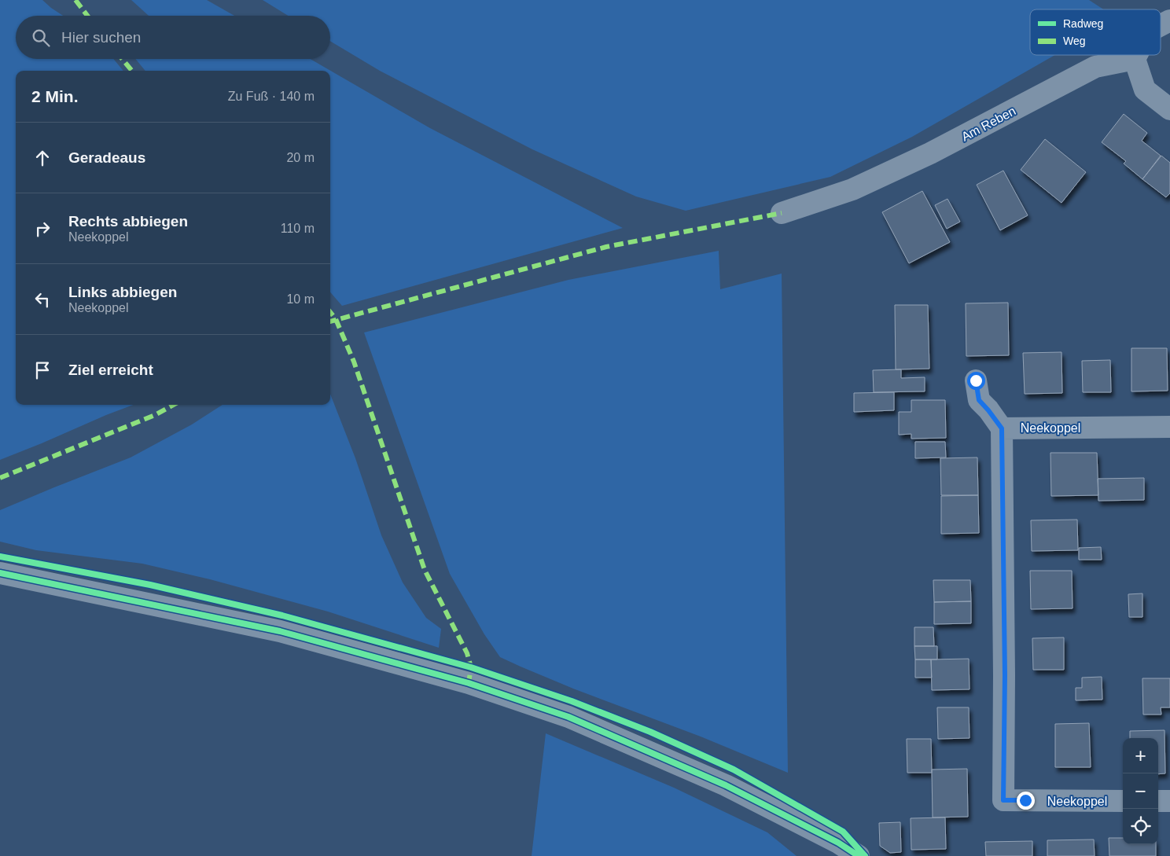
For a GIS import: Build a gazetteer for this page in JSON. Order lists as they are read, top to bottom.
{
  "streets": {
    "street": ["Am Reben", "Neekoppel"]
  },
  "legend": ["Radweg", "Weg"],
  "page": {
    "search": "Hier suchen",
    "heading": ["2 Min.", "Zu Fuß · 140 m"],
    "list": [
      ["Geradeaus", "20 m"],
      ["Rechts abbiegen", "Neekoppel", "110 m"],
      ["Links abbiegen", "Neekoppel", "10 m"],
      "Ziel erreicht"
    ],
    "map_buttons": ["+", "−"]
  }
}
